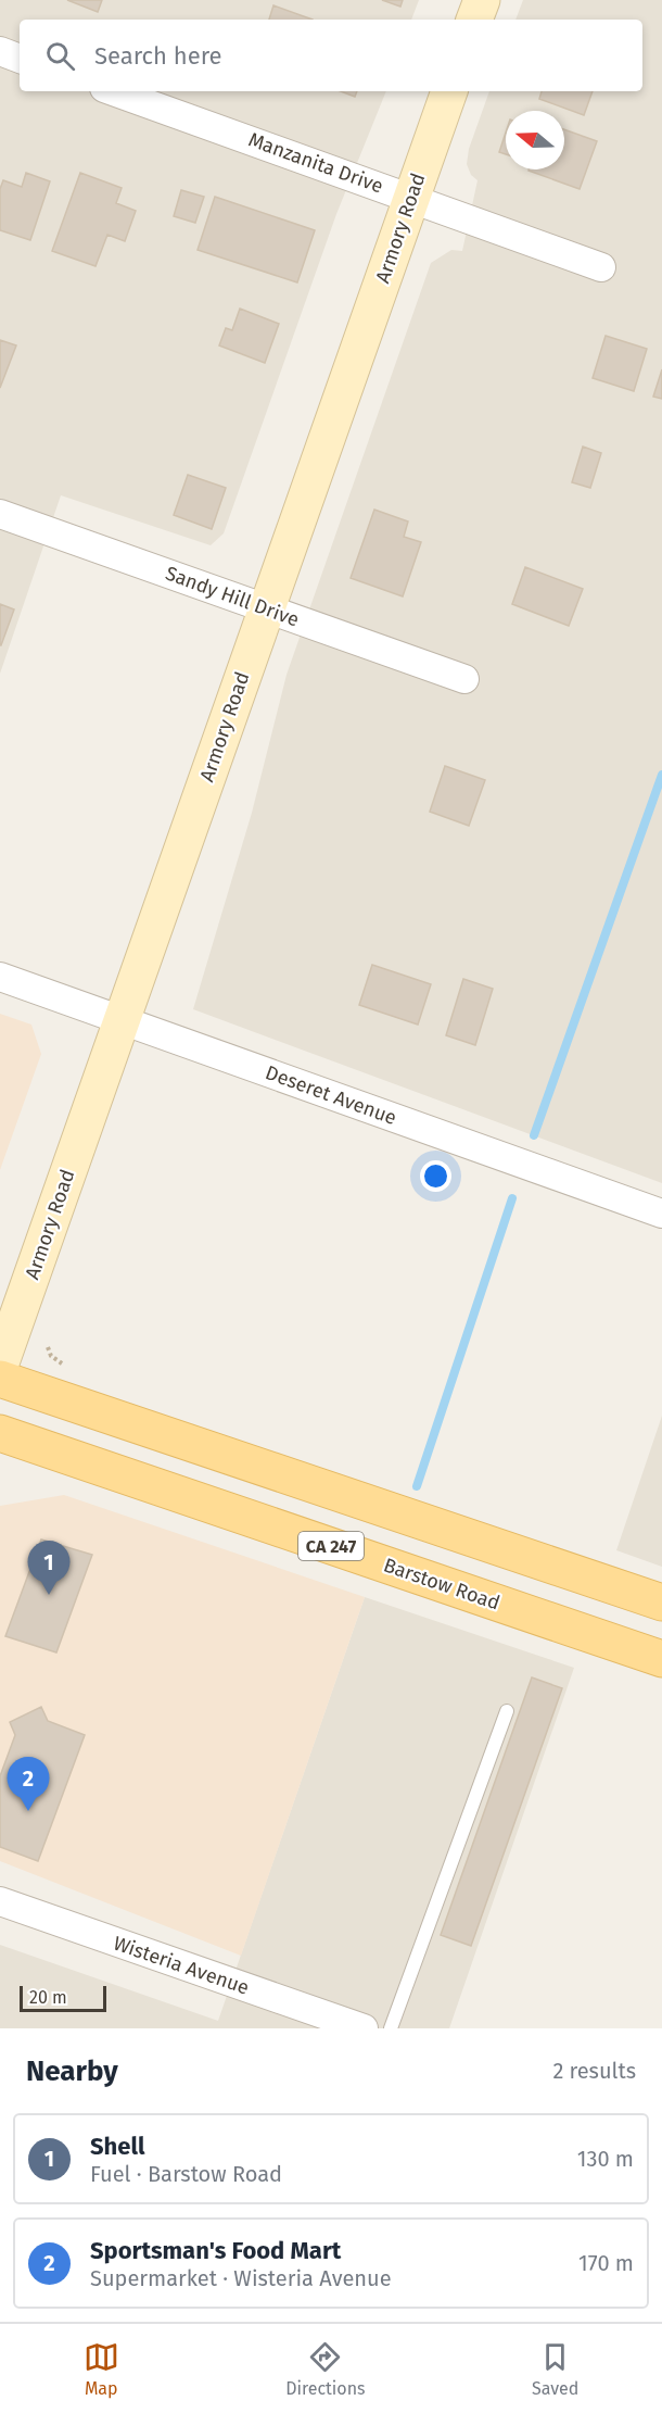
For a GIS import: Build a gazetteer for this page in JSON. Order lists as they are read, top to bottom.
{
  "streets": {
    "main road": ["Armory Road", "CA 247", "Barstow Road"],
    "street": [
      "Manzanita Drive",
      "Sandy Hill Drive",
      "Deseret Avenue",
      "Wisteria Avenue"
    ]
  },
  "crossings": [
    ["Manzanita Drive", "Armory Road"],
    ["Armory Road", "Sandy Hill Drive"],
    ["Armory Road", "Deseret Avenue"]
  ],
  "scale_bar": "20 m",
  "north": "left",
  "page": {
    "search": "Search here",
    "pins": ["1", "2"],
    "scale": "20 m",
    "heading": ["Nearby", "2 results"],
    "list": [
      {
        "mark": "1",
        "name": "Shell",
        "note": "Fuel · Barstow Road",
        "value": "130 m"
      },
      {
        "mark": "2",
        "name": "Sportsman's Food Mart",
        "note": "Supermarket · Wisteria Avenue",
        "value": "170 m"
      }
    ],
    "nav": ["Map", "Directions", "Saved"]
  }
}
